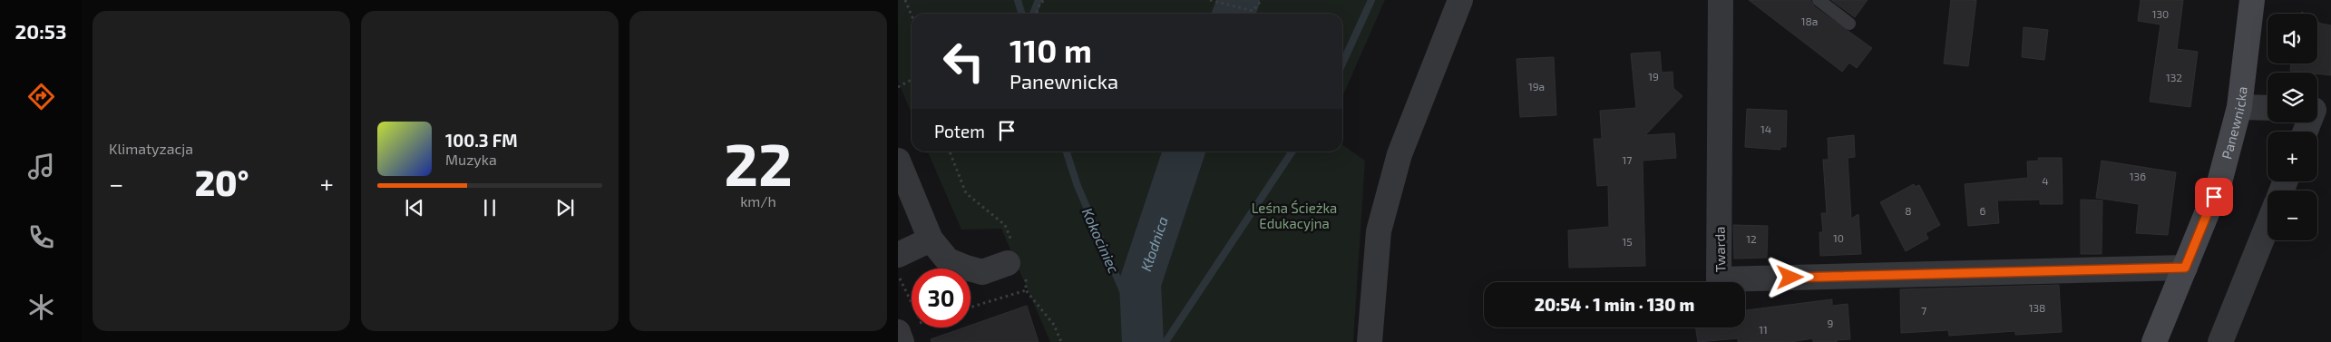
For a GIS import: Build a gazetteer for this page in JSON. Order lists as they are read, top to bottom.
{
  "streets": {
    "street": ["Panewnicka", "Twarda"]
  },
  "crossings": [
    ["Panewnicka", "Twarda"]
  ],
  "water": ["Kokociniec", "Kłodnica"],
  "parks": ["Leśna Ścieżka Edukacyjna"],
  "house_numbers": [
    "130",
    "18a",
    "19",
    "132",
    "19a",
    "14",
    "17",
    "136",
    "4",
    "8",
    "6",
    "10",
    "12",
    "15",
    "138",
    "7",
    "9",
    "11"
  ],
  "page": {
    "tabs": "20:53",
    "tile": [
      "Klimatyzacja",
      ["22", "km/h"]
    ],
    "map_buttons": ["+", "−"],
    "turn": ["110 m", "Panewnicka"],
    "then": "Potem",
    "song": ["100.3 FM", "Muzyka"],
    "heat": ["−", "20°", "+"],
    "limit": "30",
    "trip": "20:54 · 1 min · 130 m"
  }
}
